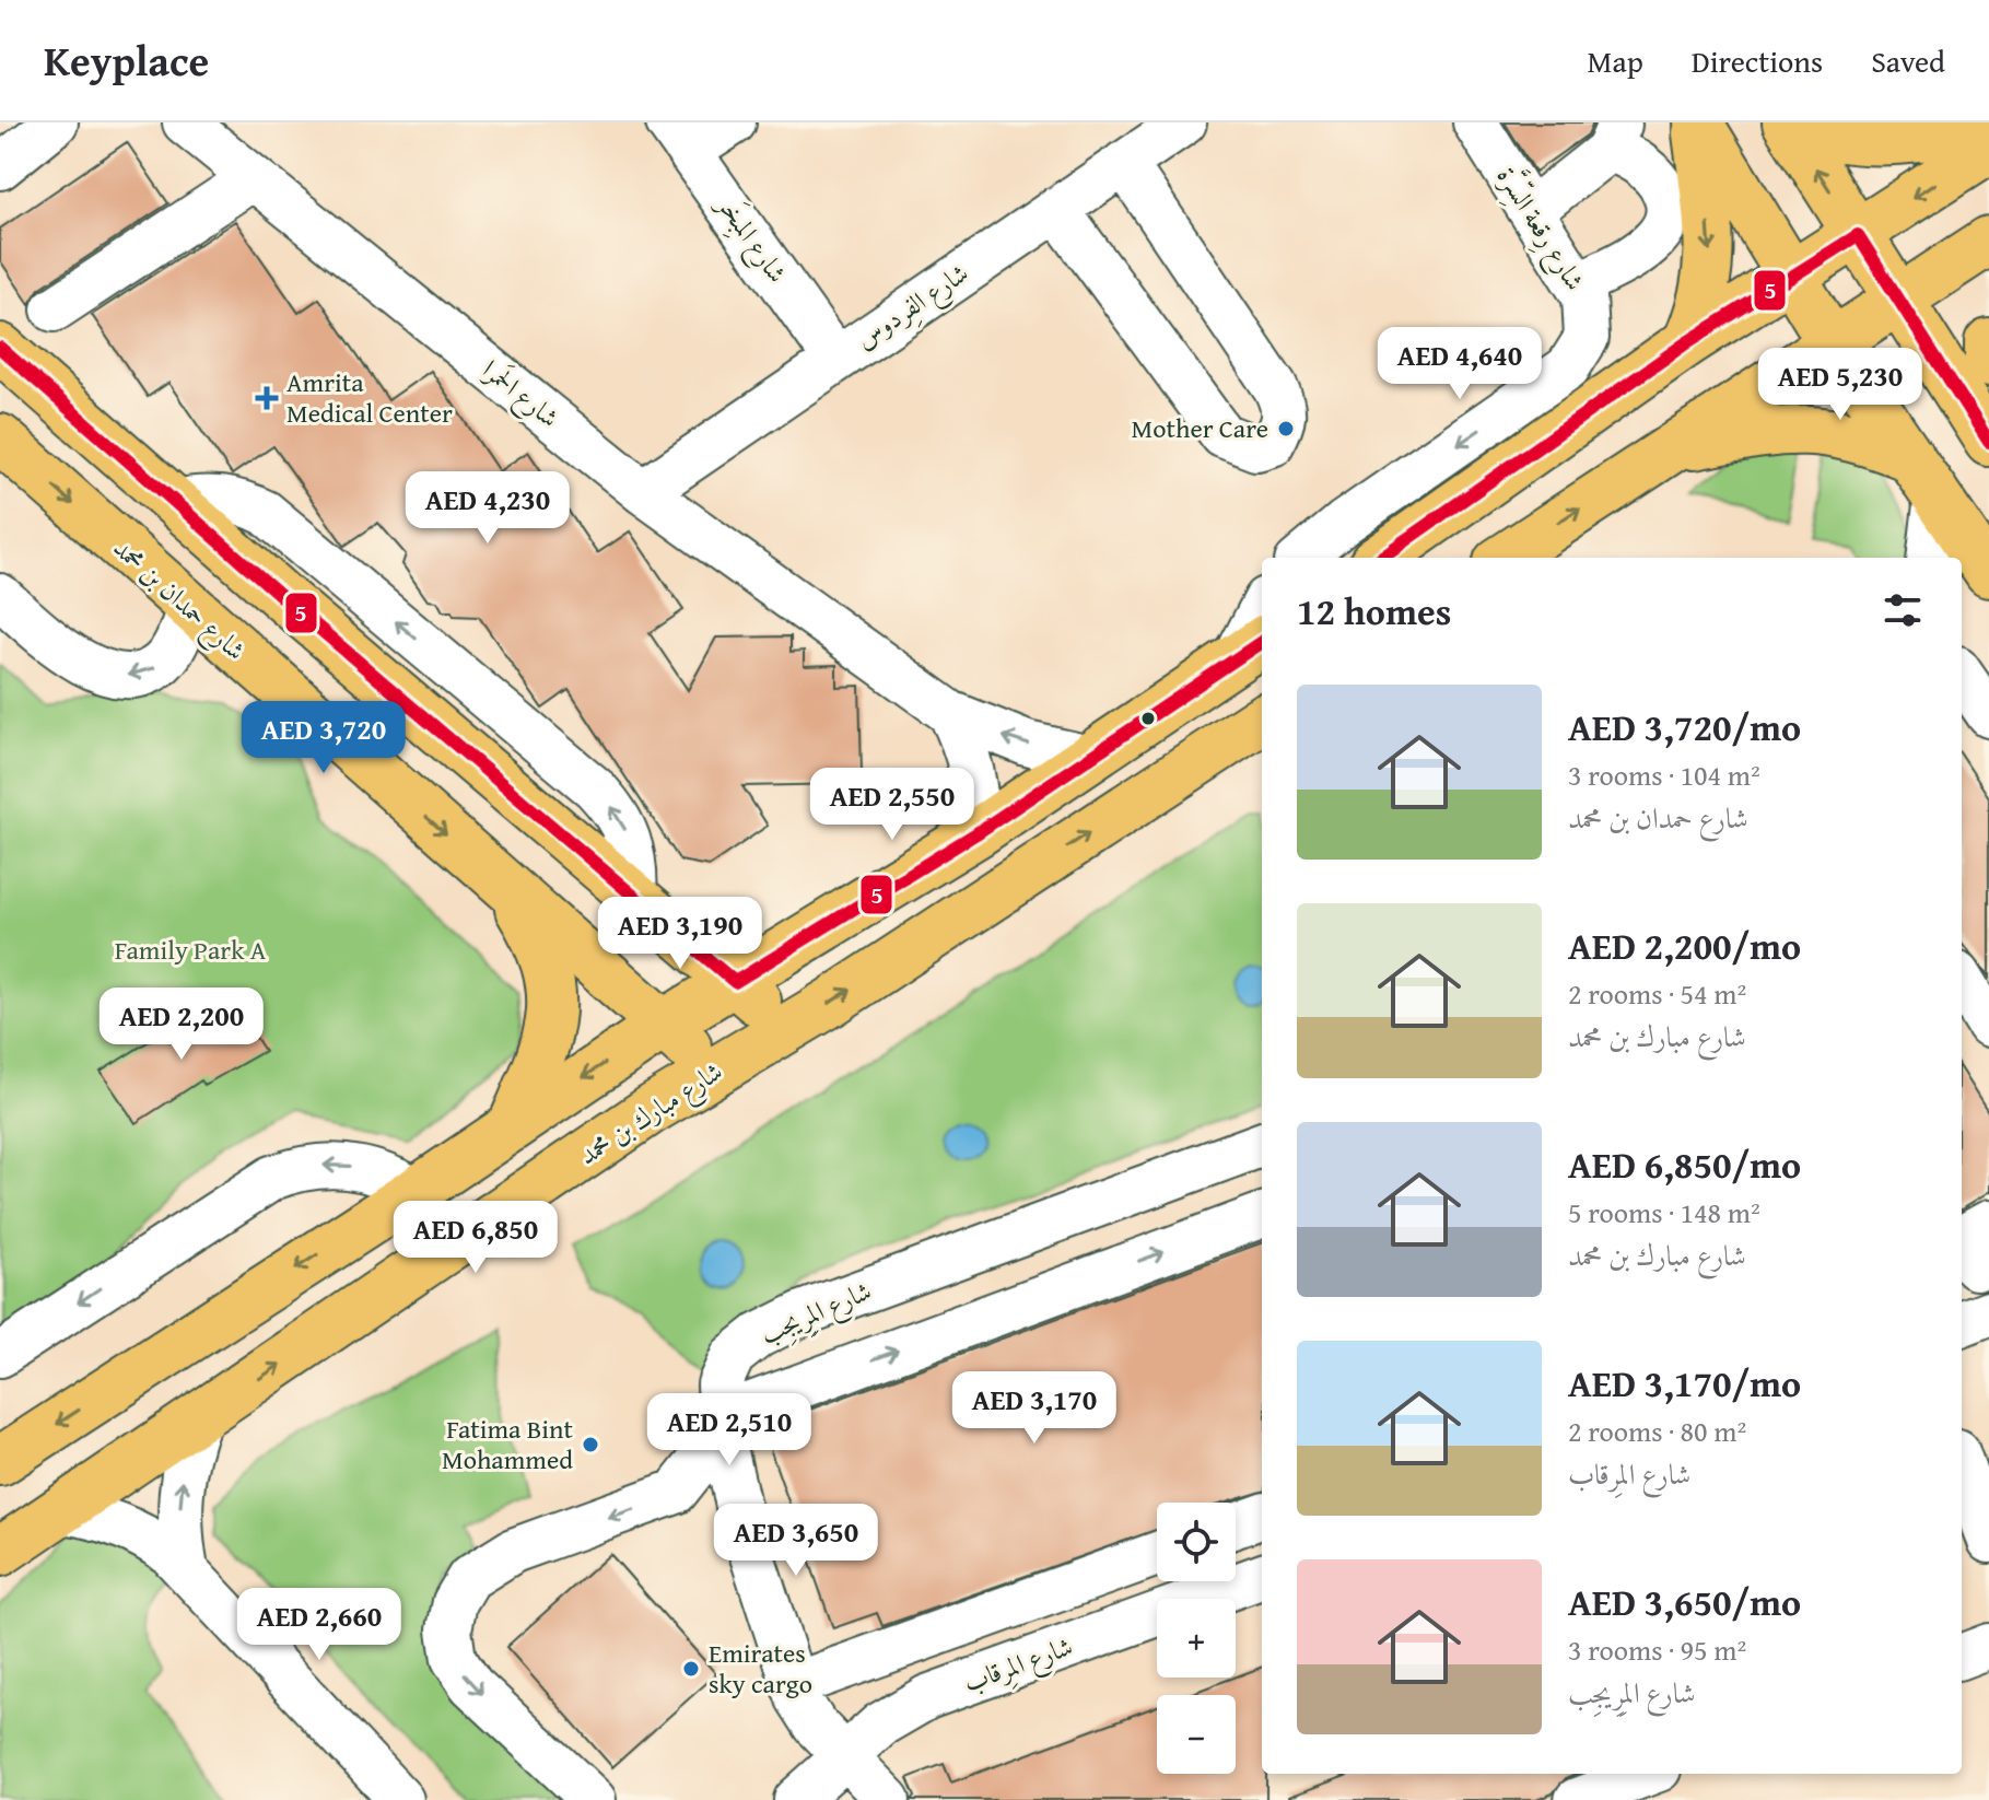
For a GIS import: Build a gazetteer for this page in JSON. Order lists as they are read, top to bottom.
{
  "streets": {
    "main road": ["شارع حمدان بن محمد", "شارع مبارك بن محمد"],
    "street": [
      "شارع رِقعة السِّرَّة",
      "شارع المِبخَر",
      "شارع الفِردوس",
      "شارع الحَمرا",
      "شارع المِرِيجِب",
      "شارع المِرقاب"
    ]
  },
  "crossings": [
    ["شارع المِبخَر", "شارع الفِردوس"],
    ["شارع الفِردوس", "شارع الحَمرا"],
    ["شارع حمدان بن محمد", "شارع مبارك بن محمد"],
    ["شارع المِرِيجِب", "شارع المِرقاب"]
  ],
  "one_way": ["شارع رِقعة السِّرَّة"],
  "parks": ["Family Park A"],
  "places": {
    "health": ["Amrita Medical Center"],
    "other": ["Mother Care", "Fatima Bint Mohammed", "Emirates sky cargo"]
  },
  "lines": ["transit line 5"],
  "page": {
    "header": "Keyplace",
    "nav": ["Map", "Directions", "Saved"],
    "price": [
      "AED 4,640",
      "AED 5,230",
      "AED 4,230",
      "AED 3,720",
      "AED 2,550",
      "AED 3,190",
      "AED 2,200",
      "AED 6,850",
      "AED 3,170",
      "AED 2,510",
      "AED 3,650",
      "AED 2,660"
    ],
    "heading": "12 homes",
    "list": [
      {
        "name": "AED 3,720/mo",
        "note": "3 rooms · 104 m² · شارع حمدان بن محمد"
      },
      {
        "name": "AED 2,200/mo",
        "note": "2 rooms · 54 m² · شارع مبارك بن محمد"
      },
      {
        "name": "AED 6,850/mo",
        "note": "5 rooms · 148 m² · شارع مبارك بن محمد"
      },
      {
        "name": "AED 3,170/mo",
        "note": "2 rooms · 80 m² · شارع المِرقاب"
      },
      {
        "name": "AED 3,650/mo",
        "note": "3 rooms · 95 m² · شارع المِرِيجِب"
      }
    ],
    "map_buttons": ["+", "−"]
  }
}
